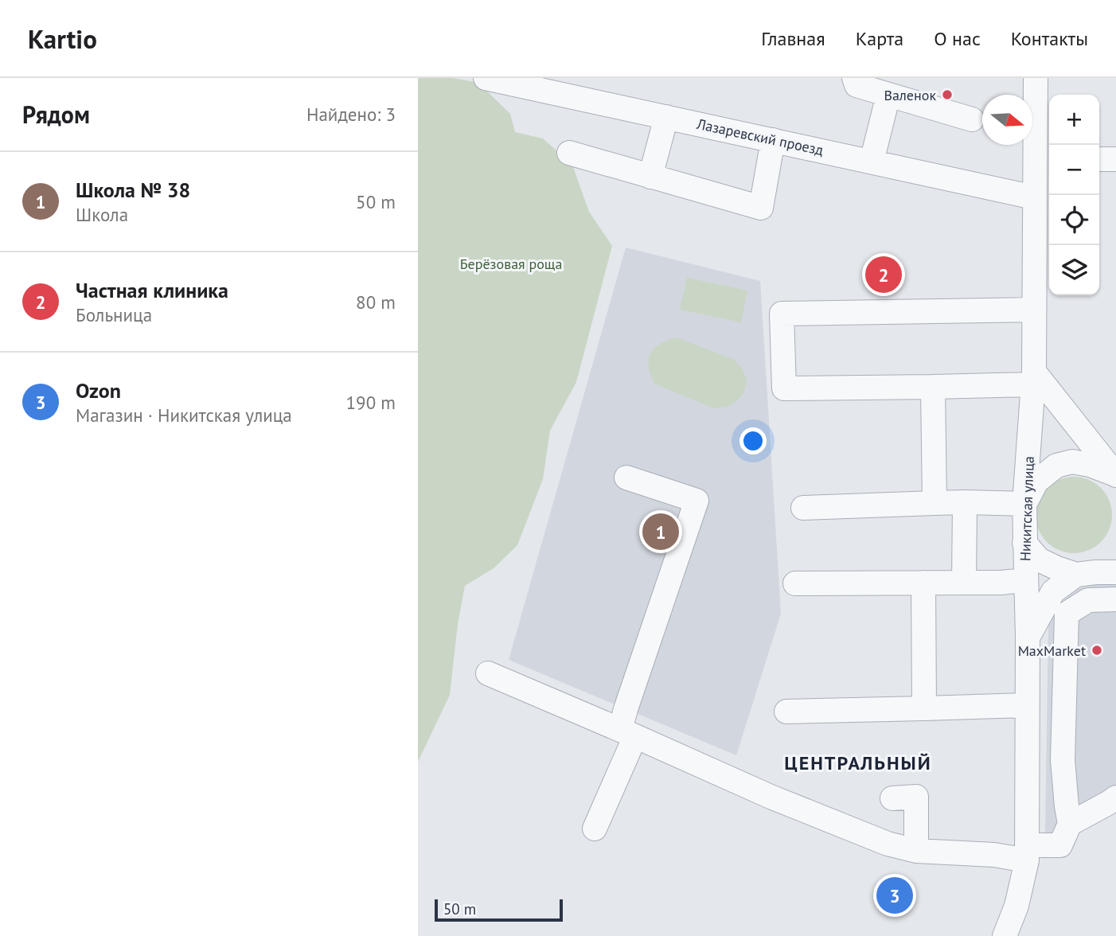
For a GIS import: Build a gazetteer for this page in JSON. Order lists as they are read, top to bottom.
{
  "streets": {
    "street": ["Лазаревский проезд", "Никитская улица"]
  },
  "crossings": [
    ["Лазаревский проезд", "Никитская улица"]
  ],
  "districts": ["ЦЕНТРАЛЬНЫЙ"],
  "parks": ["Берёзовая роща"],
  "places": ["Валенок", "MaxMarket"],
  "scale_bar": "50 m",
  "north": "right",
  "page": {
    "header": "Kartio",
    "nav": [
      "Главная",
      "Карта",
      "О нас",
      "Контакты"
    ],
    "heading": ["Рядом", "Найдено: 3"],
    "map_buttons": ["+", "−"],
    "list": [
      {
        "mark": "1",
        "name": "Школа № 38",
        "note": "Школа",
        "value": "50 m"
      },
      {
        "mark": "2",
        "name": "Частная клиника",
        "note": "Больница",
        "value": "80 m"
      },
      {
        "mark": "3",
        "name": "Ozon",
        "note": "Магазин · Никитская улица",
        "value": "190 m"
      }
    ],
    "pins": ["2", "1", "3"],
    "scale": "50 m"
  }
}
